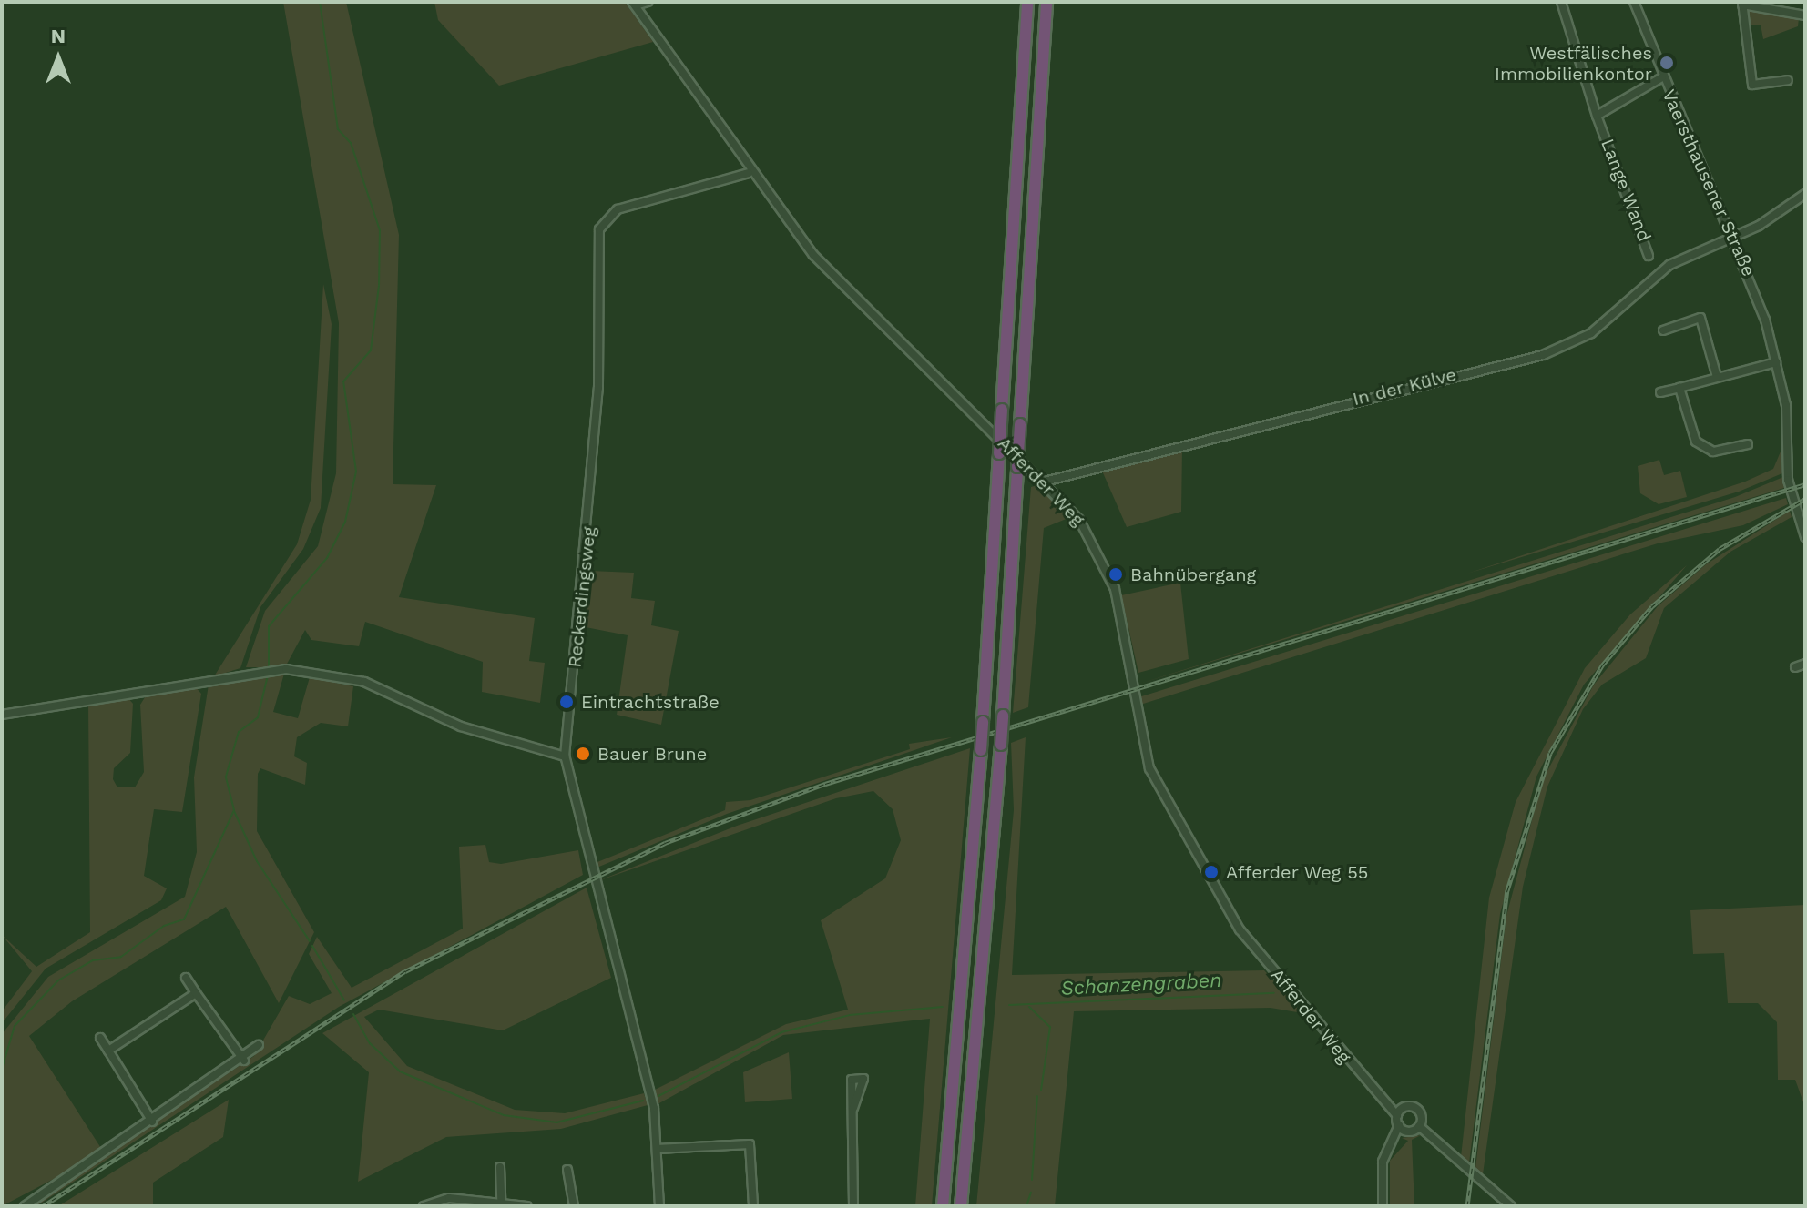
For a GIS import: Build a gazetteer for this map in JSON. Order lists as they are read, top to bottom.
{
  "streets": {
    "street": [
      "Vaersthausener Straße",
      "Lange Wand",
      "In der Külve",
      "Afferder Weg",
      "Reckerdingsweg"
    ]
  },
  "crossings": [
    ["Vaersthausener Straße", "Lange Wand"],
    ["Vaersthausener Straße", "In der Külve"],
    ["In der Külve", "Afferder Weg"],
    ["Afferder Weg", "Reckerdingsweg"]
  ],
  "water": ["Schanzengraben"],
  "places": [
    "Westfälisches Immobilienkontor",
    "Bahnübergang",
    "Eintrachtstraße",
    "Bauer Brune",
    "Afferder Weg 55"
  ],
  "north": "top"
}
